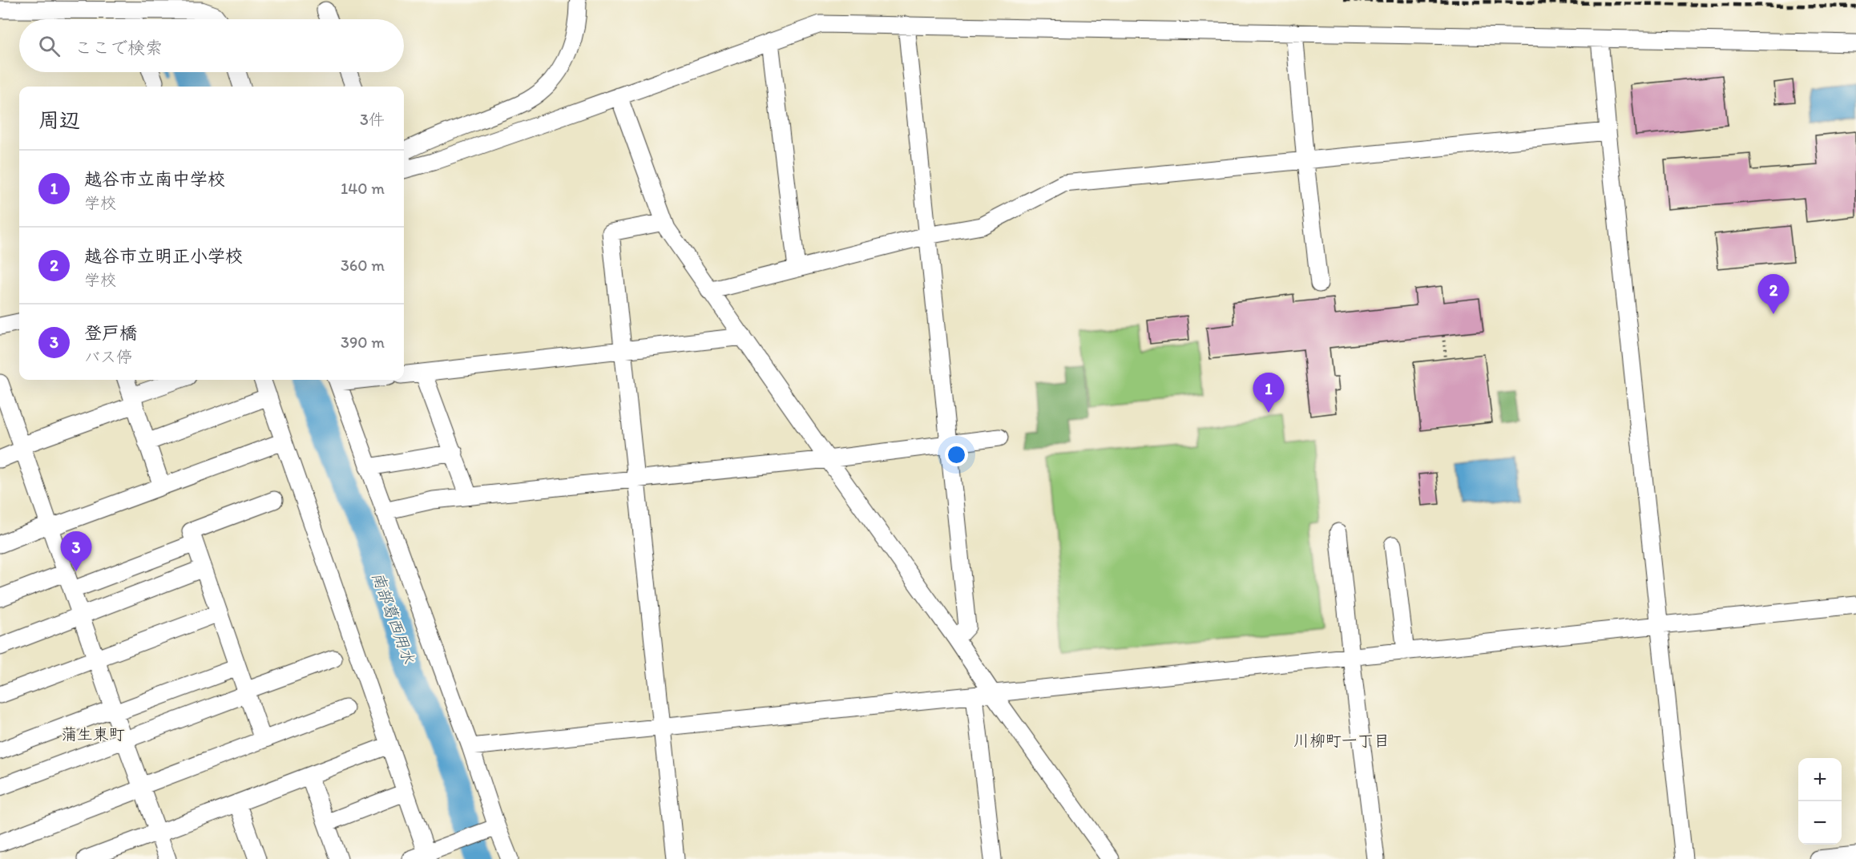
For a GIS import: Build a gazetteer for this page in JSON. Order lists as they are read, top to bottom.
{
  "districts": ["蒲生東町", "川柳町一丁目"],
  "water": ["南部葛西用水"],
  "page": {
    "search": "ここで検索",
    "heading": ["周辺", "3件"],
    "list": [
      {
        "mark": "1",
        "name": "越谷市立南中学校",
        "note": "学校",
        "value": "140 m"
      },
      {
        "mark": "2",
        "name": "越谷市立明正小学校",
        "note": "学校",
        "value": "360 m"
      },
      {
        "mark": "3",
        "name": "登戸橋",
        "note": "バス停",
        "value": "390 m"
      }
    ],
    "pins": ["2", "1", "3"],
    "map_buttons": ["+", "−"]
  }
}
